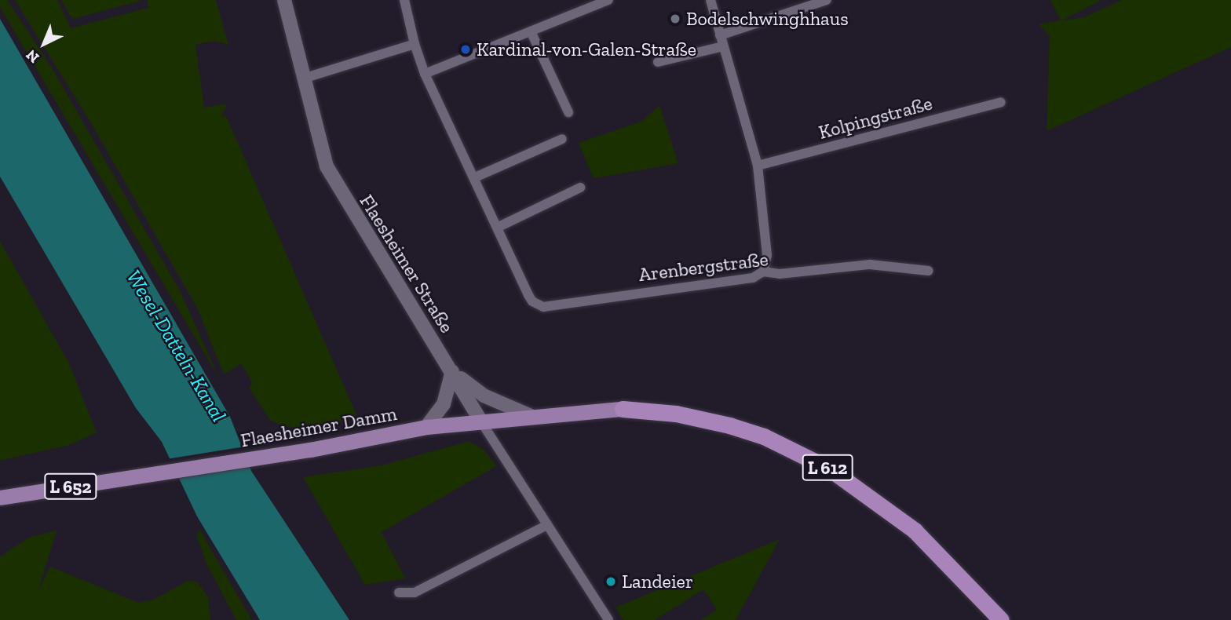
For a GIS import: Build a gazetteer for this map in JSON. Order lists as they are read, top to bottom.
{
  "streets": {
    "highway": ["L 612"],
    "main road": ["Flaesheimer Straße", "Flaesheimer Damm", "L 652"],
    "street": ["Kolpingstraße", "Arenbergstraße"]
  },
  "crossings": [
    ["Flaesheimer Straße", "Flaesheimer Damm"],
    ["Flaesheimer Straße", "L 612"],
    ["Flaesheimer Damm", "L 612"]
  ],
  "water": ["Wesel-Datteln-Kanal"],
  "places": ["Bodelschwinghhaus", "Kardinal-von-Galen-Straße", "Landeier"],
  "north": "bottom left"
}
